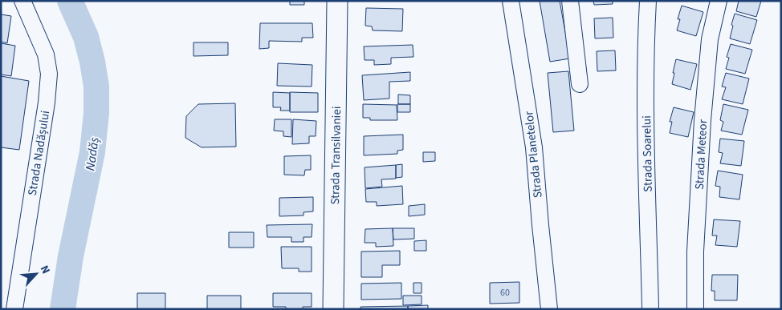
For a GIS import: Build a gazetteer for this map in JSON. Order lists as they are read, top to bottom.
{
  "streets": {
    "main road": ["Strada Transilvaniei"],
    "street": [
      "Strada Nadășului",
      "Strada Soarelui",
      "Strada Planetelor",
      "Strada Meteor"
    ]
  },
  "water": ["Nadăș"],
  "house_numbers": ["60"],
  "north": "top right"
}
